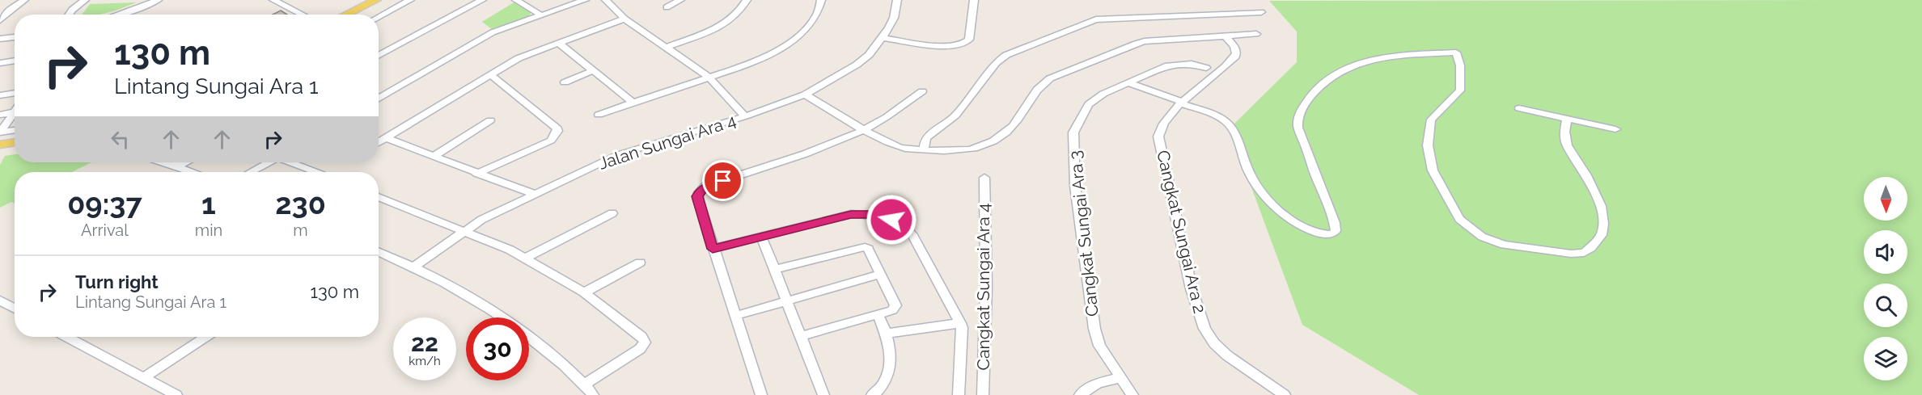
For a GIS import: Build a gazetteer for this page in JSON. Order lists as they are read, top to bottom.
{
  "streets": {
    "street": [
      "Jalan Sungai Ara 4",
      "Cangkat Sungai Ara 2",
      "Cangkat Sungai Ara 3",
      "Cangkat Sungai Ara 4"
    ]
  },
  "north": "bottom",
  "page": {
    "turn": ["130 m", "Lintang Sungai Ara 1"],
    "eta": [
      "09:37",
      "Arrival",
      "1",
      "min",
      "230",
      "m"
    ],
    "list": [
      {
        "name": "Turn right",
        "note": "Lintang Sungai Ara 1",
        "value": "130 m"
      }
    ],
    "speed": "22 km/h",
    "limit": "30"
  }
}
